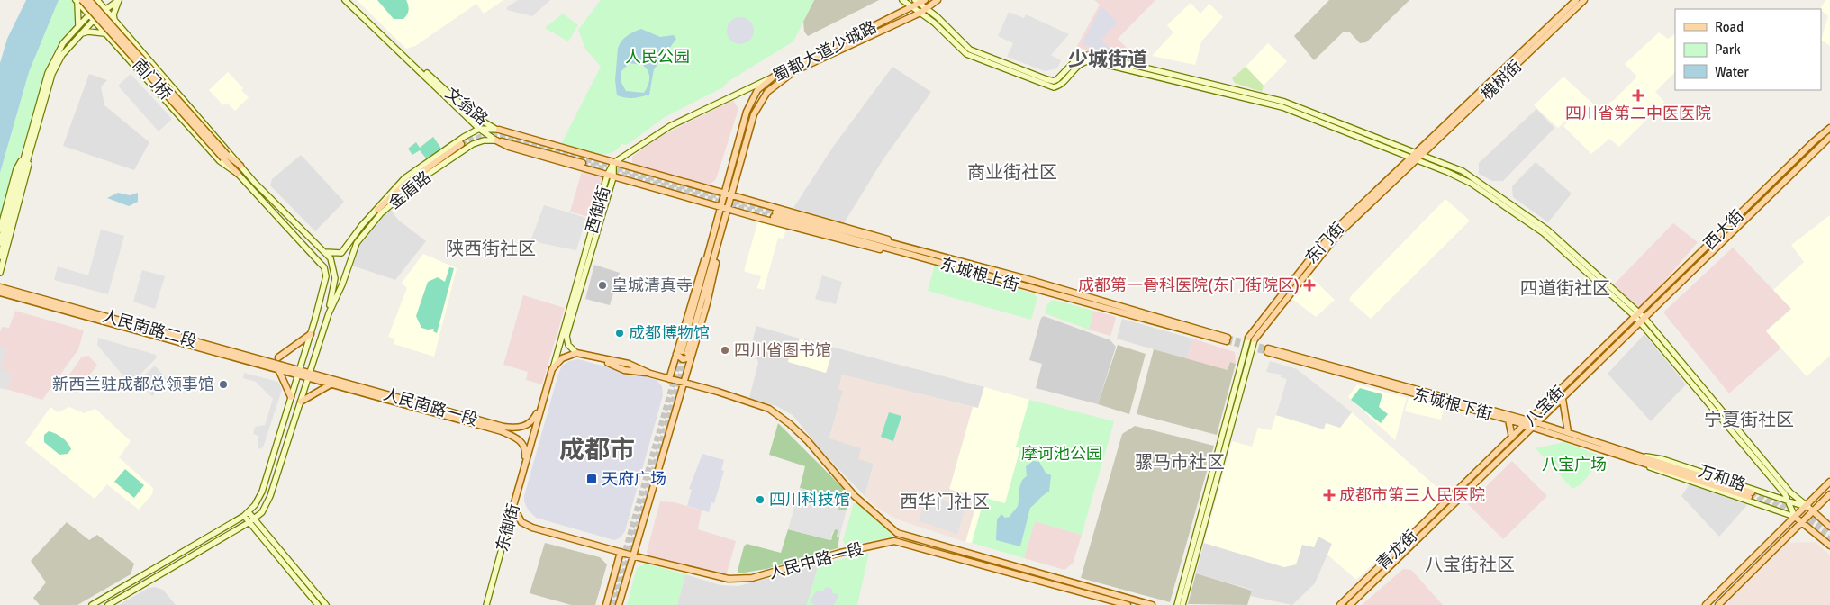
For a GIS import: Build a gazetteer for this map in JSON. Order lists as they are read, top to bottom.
{
  "streets": {
    "main road": [
      "蜀都大道少城路",
      "南门桥",
      "槐树街",
      "文翁路",
      "金盾路",
      "西御街",
      "西大街",
      "东门街",
      "东城根上街",
      "人民南路二段",
      "东城根下街",
      "八宝街",
      "人民南路一段",
      "万和路",
      "东御街",
      "青龙街",
      "人民中路一段"
    ]
  },
  "crossings": [
    ["蜀都大道少城路", "文翁路"],
    ["蜀都大道少城路", "东城根上街"],
    ["槐树街", "东门街"],
    ["文翁路", "金盾路"],
    ["文翁路", "西御街"],
    ["文翁路", "东城根上街"],
    ["西御街", "人民南路一段"],
    ["西御街", "东御街"],
    ["西大街", "八宝街"],
    ["人民南路二段", "人民南路一段"],
    ["东城根下街", "八宝街"],
    ["东城根下街", "万和路"],
    ["八宝街", "万和路"],
    ["八宝街", "青龙街"],
    ["人民南路一段", "东御街"],
    ["东御街", "人民中路一段"]
  ],
  "districts": [
    "少城街道",
    "商业街社区",
    "陕西街社区",
    "四道街社区",
    "宁夏街社区",
    "成都市",
    "骡马市社区",
    "西华门社区",
    "八宝街社区"
  ],
  "parks": ["人民公园", "摩诃池公园", "八宝广场"],
  "places": {
    "health": ["四川省第二中医医院", "成都第一骨科医院(东门街院区)", "成都市第三人民医院"],
    "other": [
      "皇城清真寺",
      "成都博物馆",
      "四川省图书馆",
      "新西兰驻成都总领事馆",
      "四川科技馆"
    ],
    "transit": ["天府广场"]
  },
  "legend": ["Road", "Park", "Water"]
}
